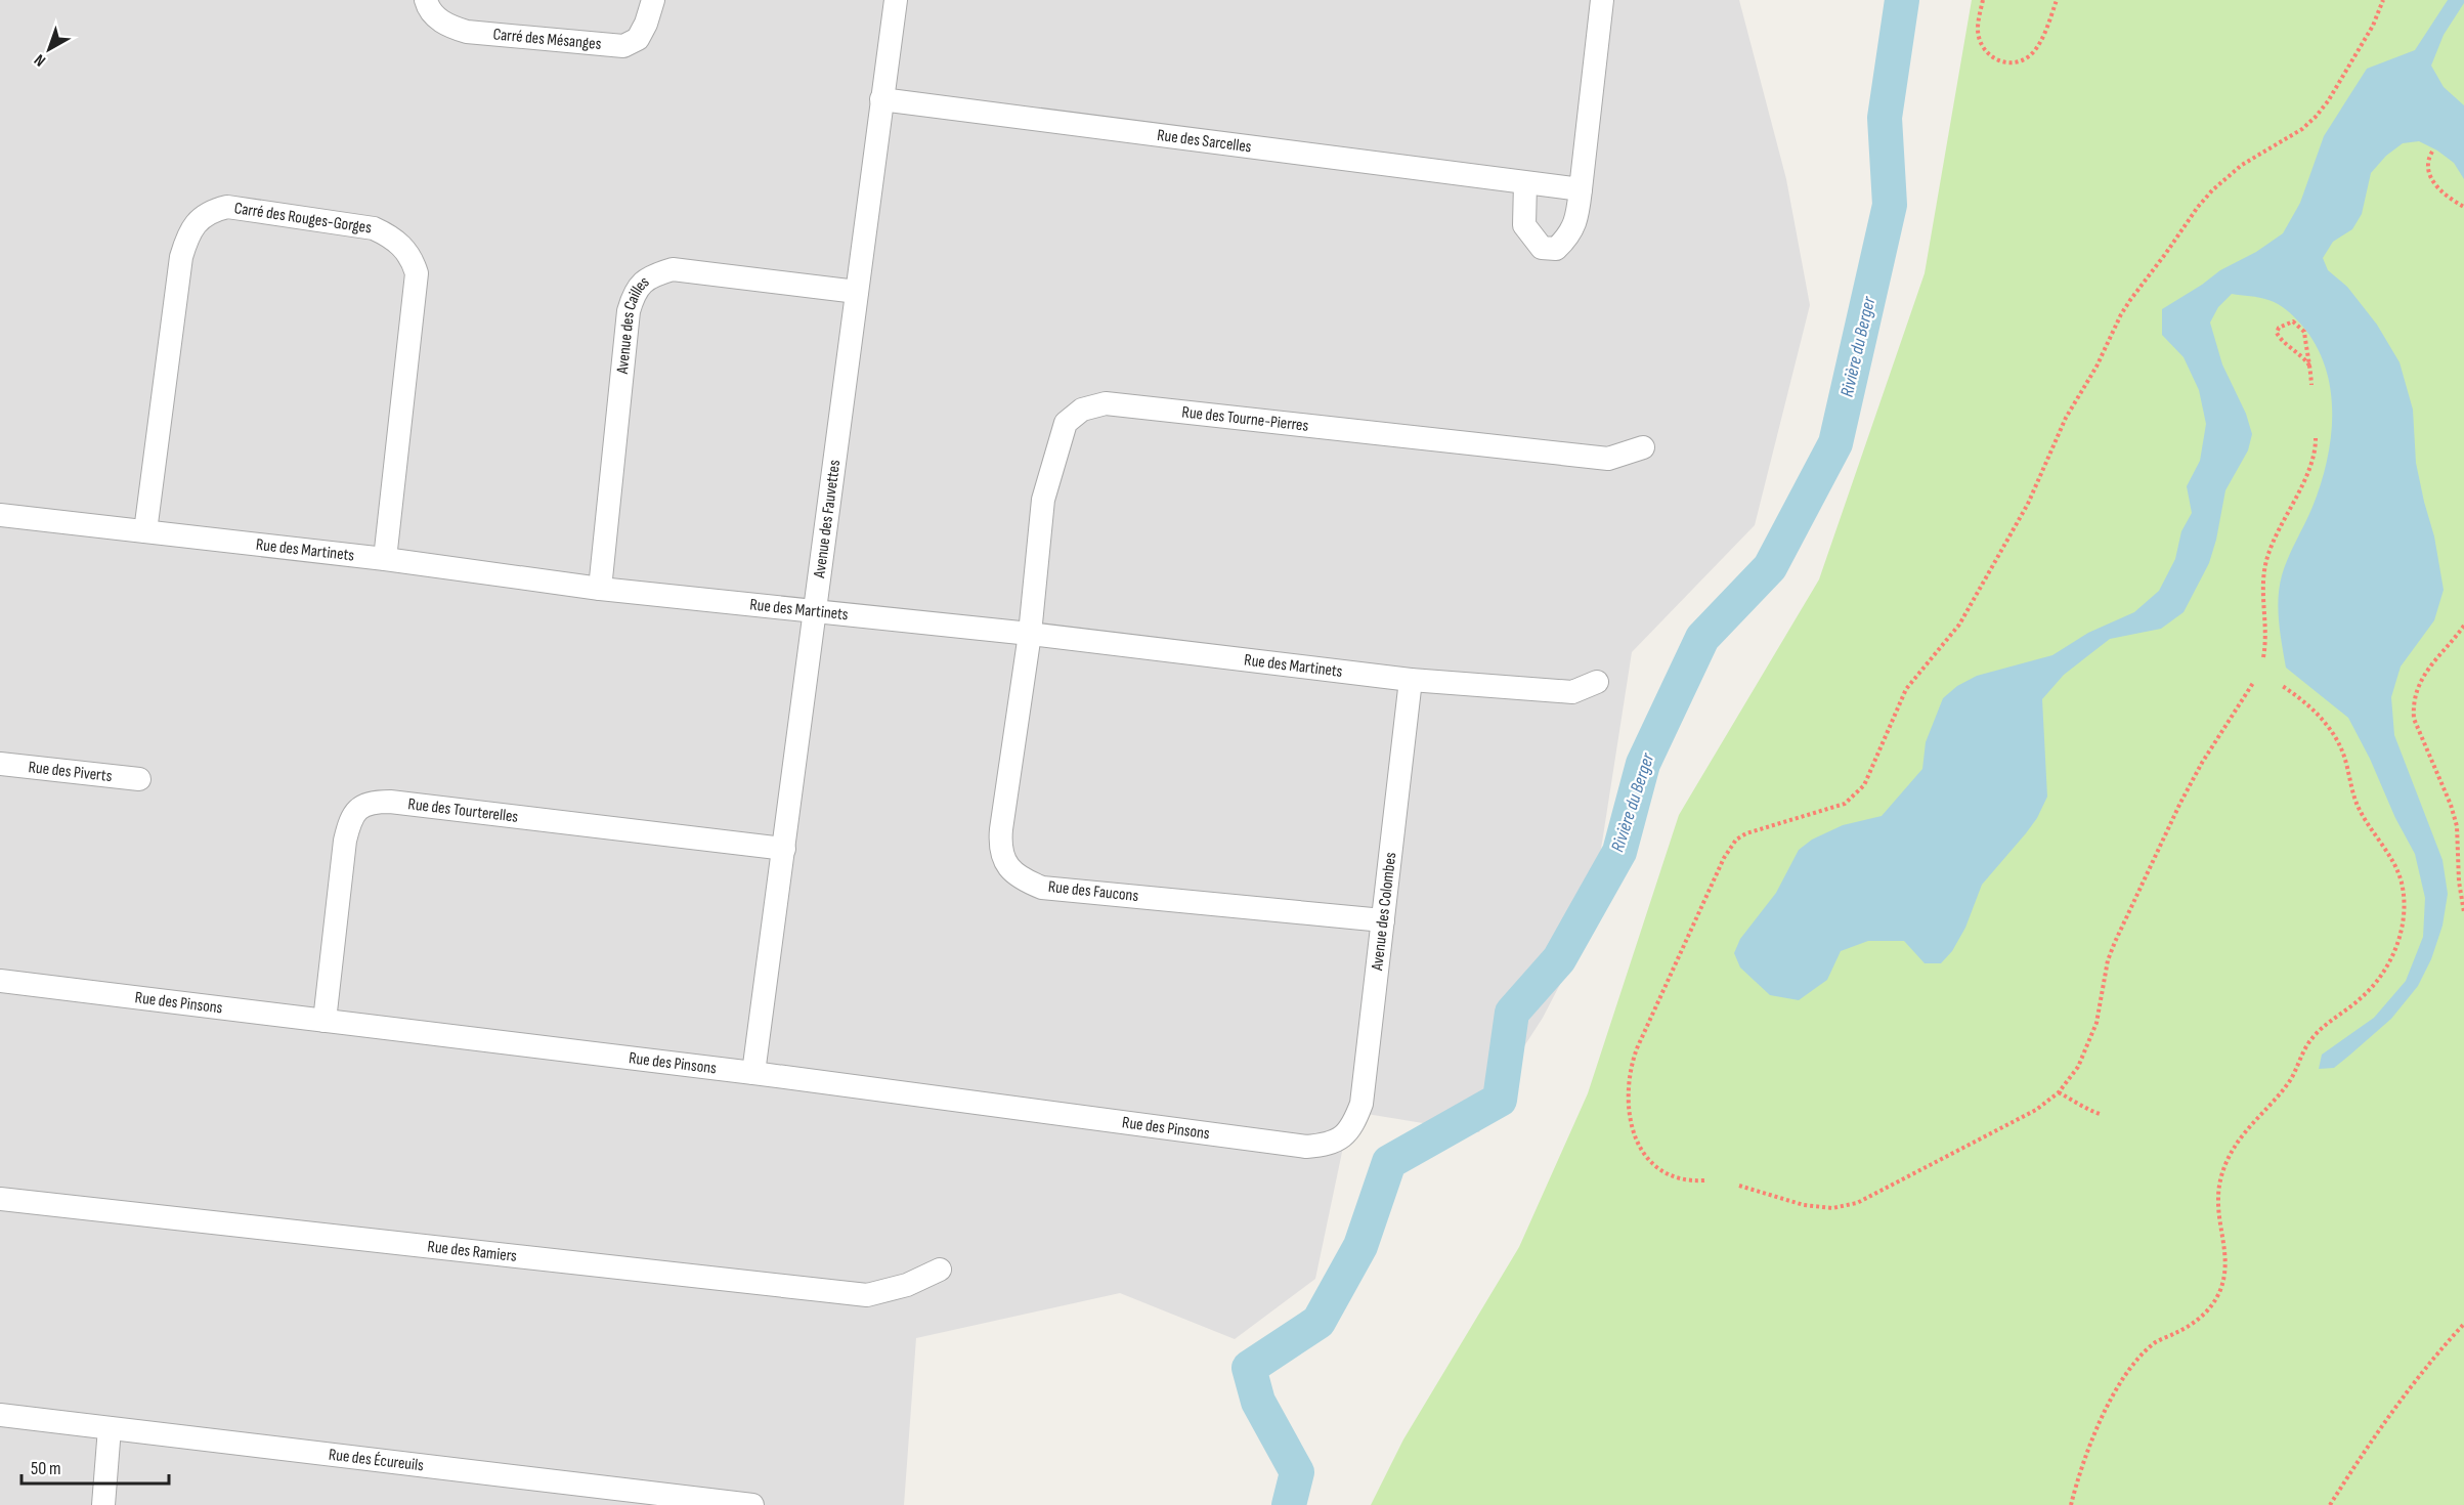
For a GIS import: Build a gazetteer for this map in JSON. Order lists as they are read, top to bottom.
{
  "streets": {
    "street": [
      "Carré des Mésanges",
      "Rue des Sarcelles",
      "Carré des Rouges-Gorges",
      "Avenue des Cailles",
      "Rue des Tourne-Pierres",
      "Avenue des Fauvettes",
      "Rue des Martinets",
      "Rue des Piverts",
      "Rue des Tourterelles",
      "Rue des Faucons",
      "Avenue des Colombes",
      "Rue des Pinsons",
      "Rue des Ramiers",
      "Rue des Écureuils"
    ]
  },
  "crossings": [
    ["Rue des Sarcelles", "Avenue des Fauvettes"],
    ["Carré des Rouges-Gorges", "Rue des Martinets"],
    ["Avenue des Cailles", "Avenue des Fauvettes"],
    ["Avenue des Cailles", "Rue des Martinets"],
    ["Rue des Tourne-Pierres", "Rue des Martinets"],
    ["Rue des Tourne-Pierres", "Rue des Faucons"],
    ["Avenue des Fauvettes", "Rue des Martinets"],
    ["Avenue des Fauvettes", "Rue des Tourterelles"],
    ["Avenue des Fauvettes", "Rue des Pinsons"],
    ["Rue des Martinets", "Rue des Faucons"],
    ["Rue des Martinets", "Avenue des Colombes"],
    ["Rue des Tourterelles", "Rue des Pinsons"],
    ["Rue des Faucons", "Avenue des Colombes"],
    ["Avenue des Colombes", "Rue des Pinsons"]
  ],
  "water": ["Rivière du Berger"],
  "scale_bar": "50 m",
  "north": "bottom left"
}
